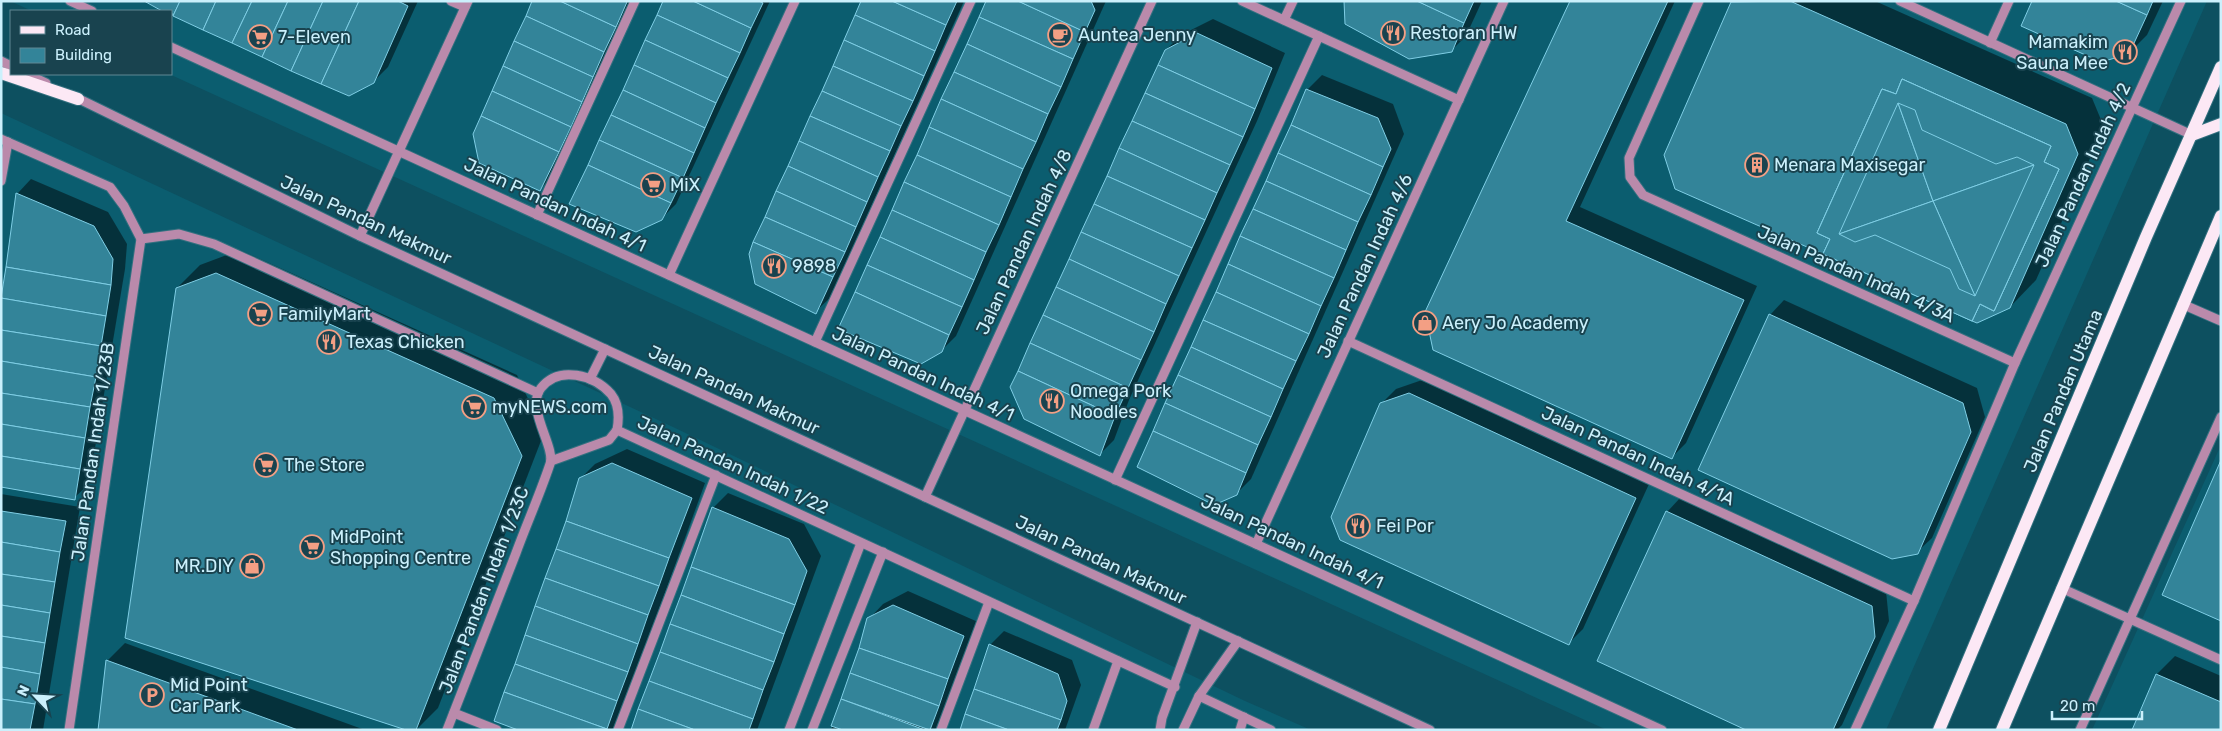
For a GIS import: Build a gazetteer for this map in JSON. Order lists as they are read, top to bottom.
{
  "streets": {
    "main road": ["Jalan Pandan Utama"],
    "street": [
      "Jalan Pandan Indah 4/2",
      "Jalan Pandan Indah 4/1",
      "Jalan Pandan Makmur",
      "Jalan Pandan Indah 4/8",
      "Jalan Pandan Indah 4/6",
      "Jalan Pandan Indah 4/3A",
      "Jalan Pandan Indah 1/23B",
      "Jalan Pandan Indah 4/1A",
      "Jalan Pandan Indah 1/22",
      "Jalan Pandan Indah 1/23C"
    ]
  },
  "crossings": [
    ["Jalan Pandan Indah 4/2", "Jalan Pandan Indah 4/3A"],
    ["Jalan Pandan Indah 4/1", "Jalan Pandan Indah 4/8"],
    ["Jalan Pandan Indah 4/1", "Jalan Pandan Indah 4/6"],
    ["Jalan Pandan Makmur", "Jalan Pandan Indah 4/8"],
    ["Jalan Pandan Indah 4/6", "Jalan Pandan Indah 4/1A"],
    ["Jalan Pandan Indah 1/22", "Jalan Pandan Indah 1/23C"]
  ],
  "places": {
    "restaurant": [
      "Restoran HW",
      "Mamakim Sauna Mee",
      "9898",
      "Texas Chicken",
      "Omega Pork Noodles",
      "Fei Por"
    ],
    "cafe": ["Auntea Jenny"],
    "supermarket": [
      "7-Eleven",
      "MiX",
      "FamilyMart",
      "myNEWS.com",
      "The Store",
      "MidPoint Shopping Centre"
    ],
    "building": ["Menara Maxisegar"],
    "shop": ["Aery Jo Academy", "MR.DIY"],
    "parking": ["Mid Point Car Park"]
  },
  "legend": ["Road", "Building"],
  "scale_bar": "20 m",
  "north": "top left"
}
